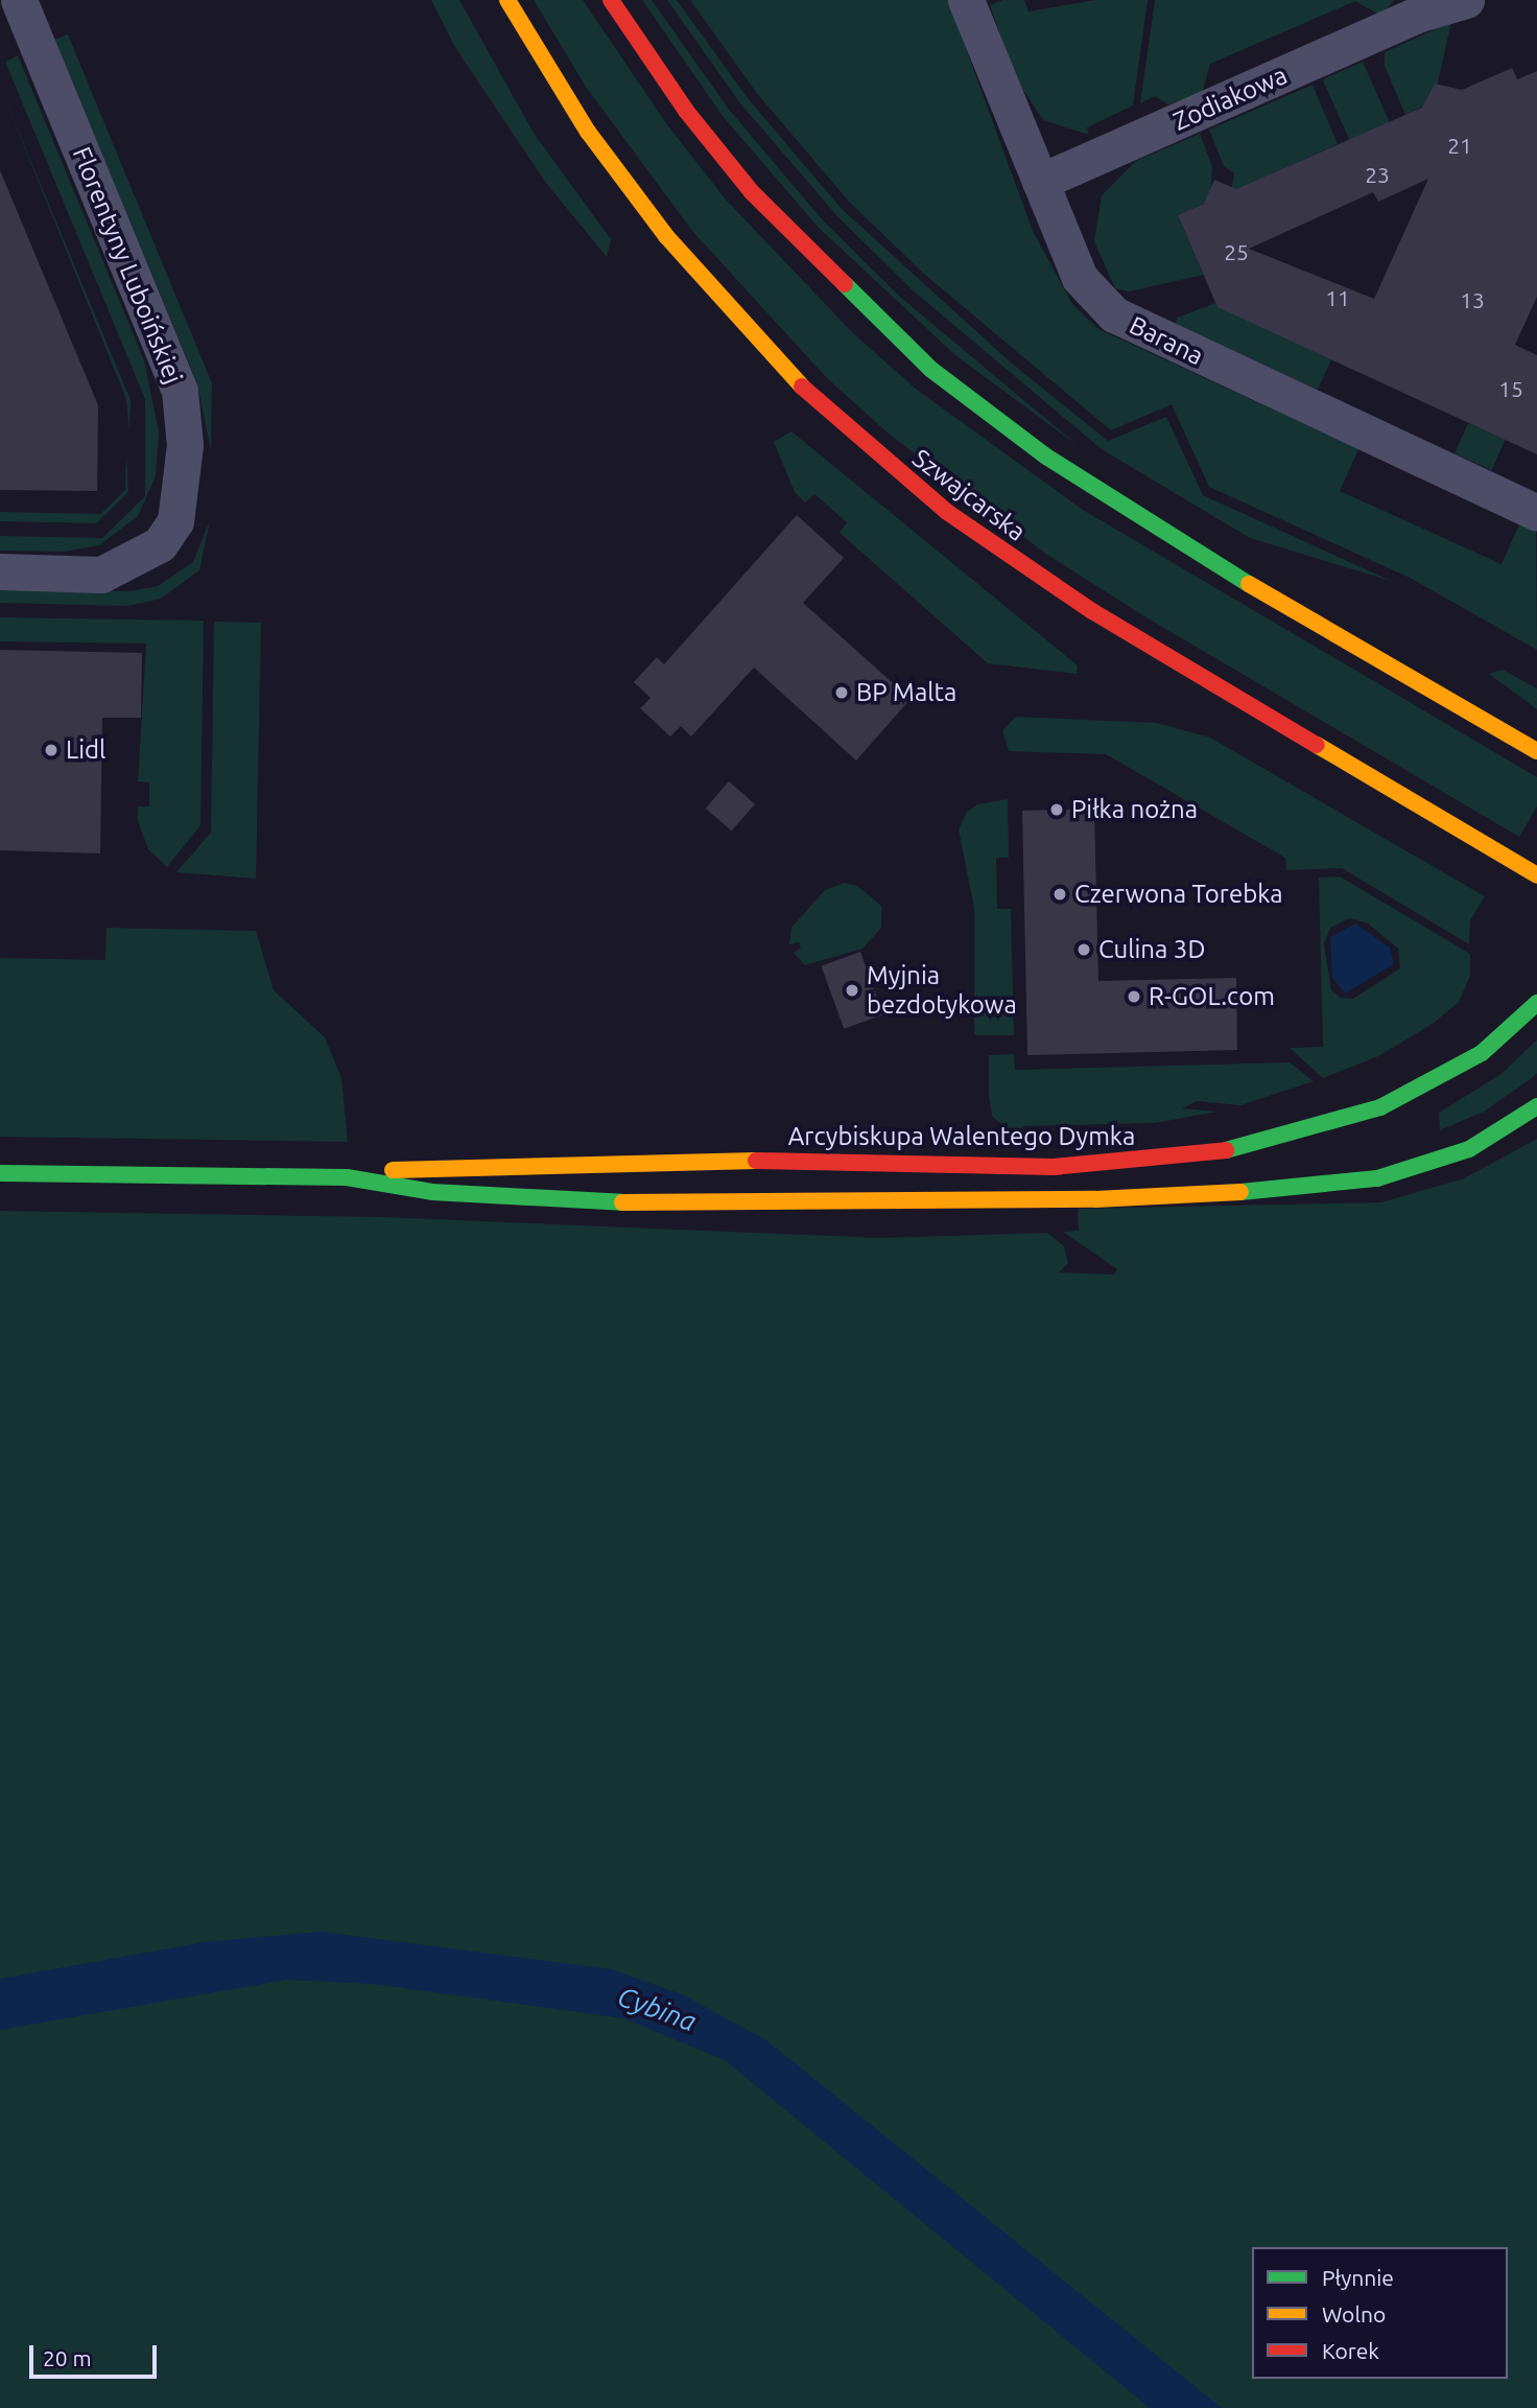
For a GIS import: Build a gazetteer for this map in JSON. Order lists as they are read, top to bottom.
{
  "streets": {
    "street": [
      "Zodiakowa",
      "Florentyny Luboińskiej",
      "Barana",
      "Szwajcarska",
      "Arcybiskupa Walentego Dymka"
    ]
  },
  "crossings": [
    ["Zodiakowa", "Barana"]
  ],
  "water": ["Cybina"],
  "places": [
    "BP Malta",
    "Lidl",
    "Piłka nożna",
    "Czerwona Torebka",
    "Culina 3D",
    "Myjnia bezdotykowa",
    "R-GOL.com"
  ],
  "house_numbers": [
    "21",
    "23",
    "25",
    "11",
    "13",
    "15"
  ],
  "legend": ["Płynnie", "Wolno", "Korek"],
  "scale_bar": "20 m"
}
